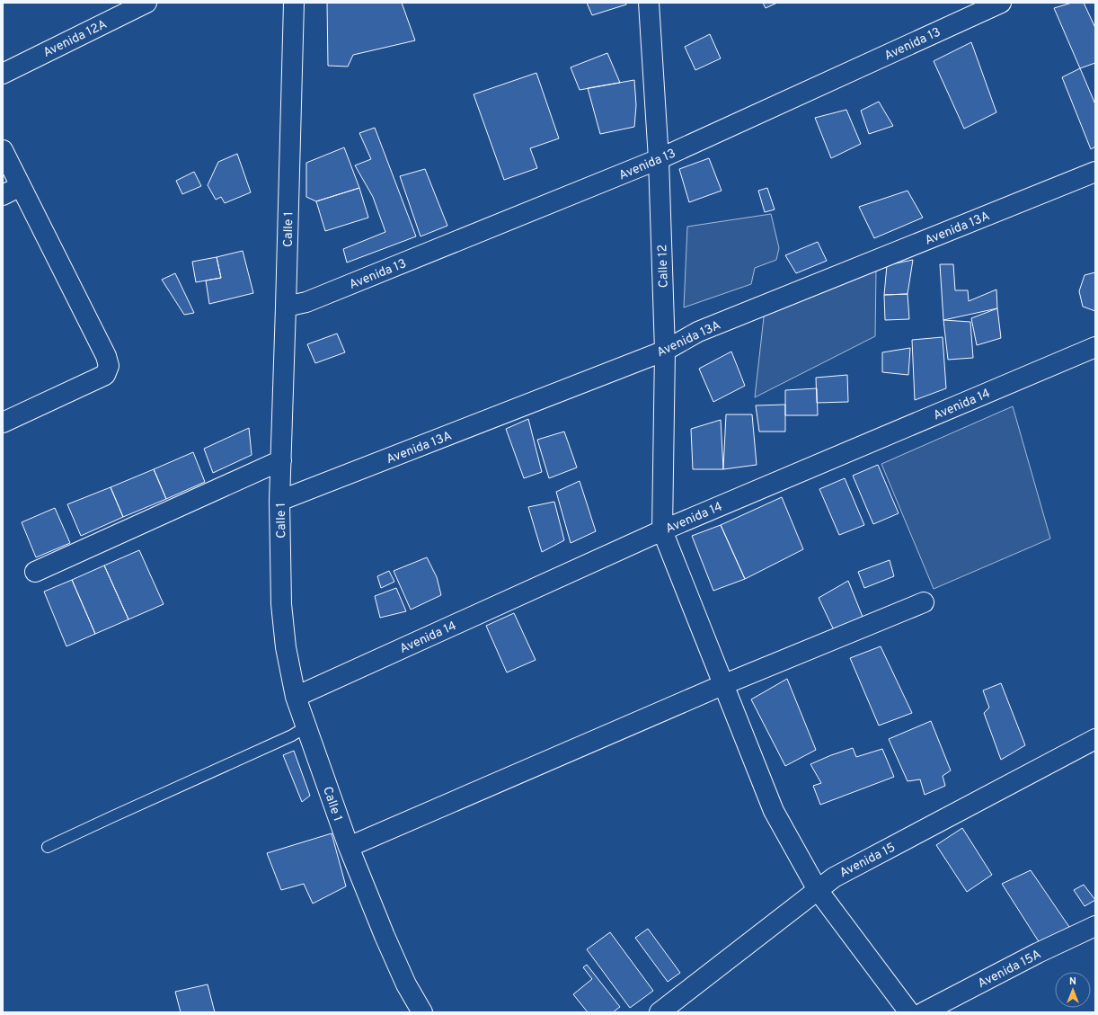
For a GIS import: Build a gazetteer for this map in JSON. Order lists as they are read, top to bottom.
{
  "streets": {
    "street": [
      "Avenida 12A",
      "Avenida 13",
      "Avenida 13A",
      "Calle 1",
      "Calle 12",
      "Avenida 14",
      "Avenida 15",
      "Avenida 15A"
    ]
  },
  "crossings": [
    ["Avenida 13", "Calle 1"],
    ["Avenida 13", "Calle 12"],
    ["Avenida 13A", "Calle 1"],
    ["Avenida 13A", "Calle 12"],
    ["Calle 1", "Avenida 14"],
    ["Calle 12", "Avenida 14"]
  ],
  "north": "top"
}
